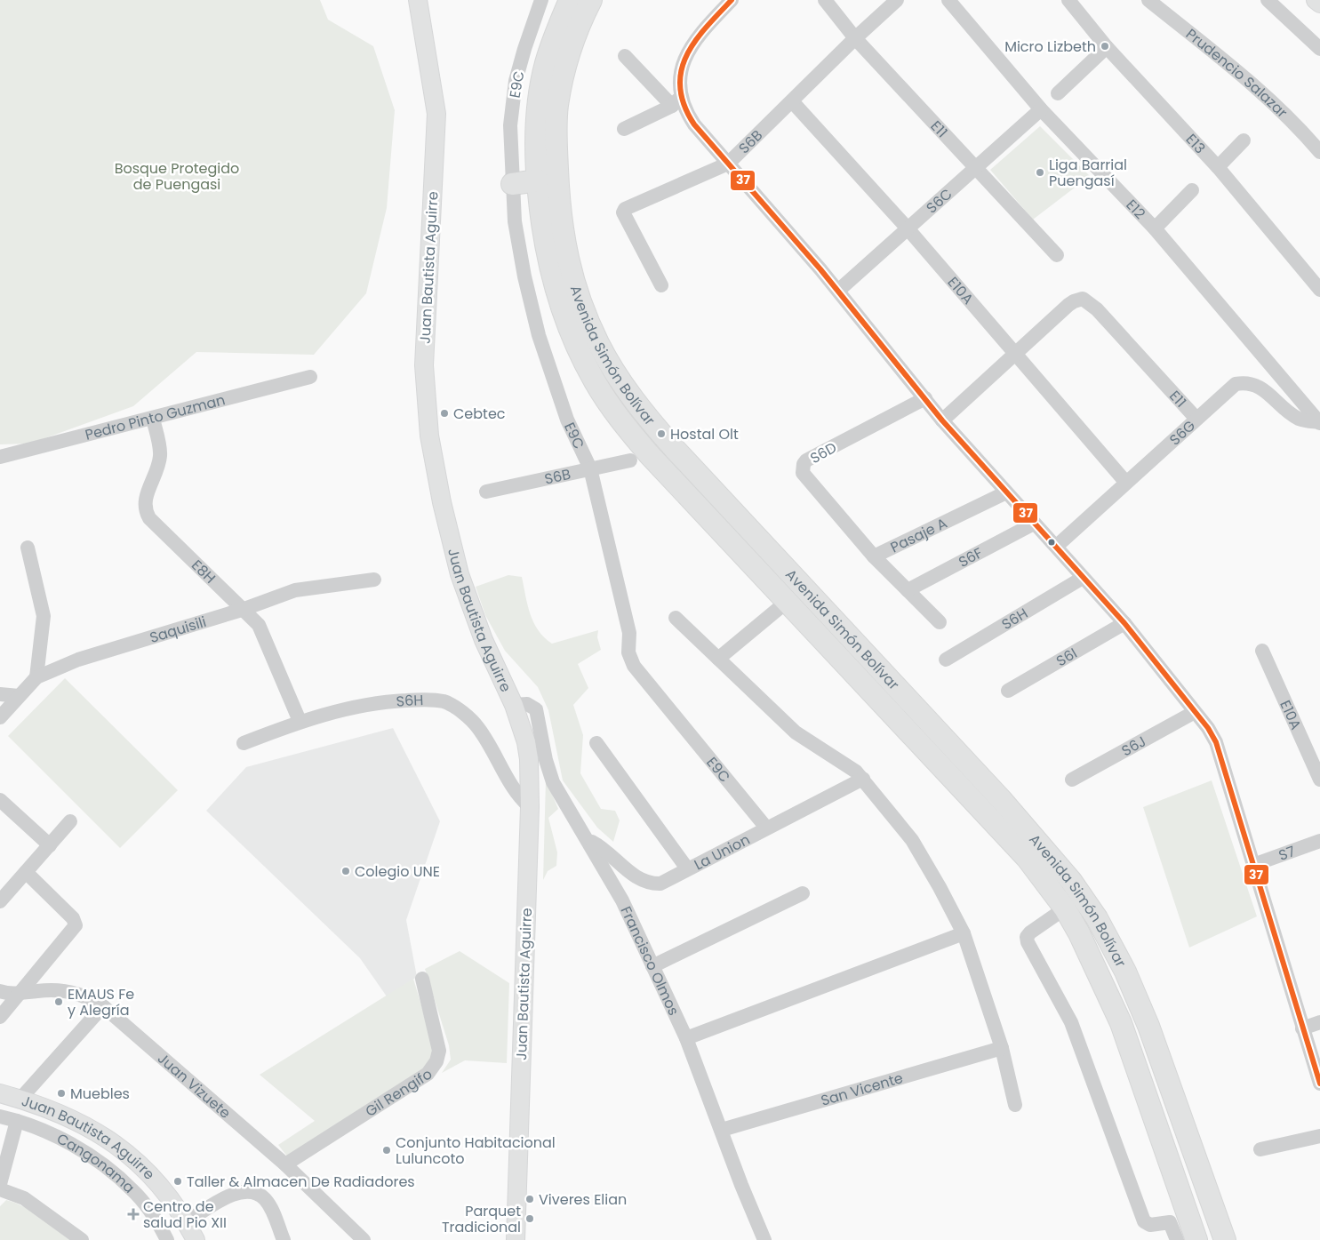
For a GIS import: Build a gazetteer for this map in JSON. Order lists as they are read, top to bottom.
{
  "streets": {
    "highway": ["Avenida Simón Bolívar"],
    "main road": ["Juan Bautista Aguirre"],
    "street": [
      "Prudencio Salazar",
      "E9C",
      "E11",
      "S6B",
      "E13",
      "S6C",
      "E12",
      "E10A",
      "Pedro Pinto Guzman",
      "S6G",
      "S6D",
      "Pasaje A",
      "S6F",
      "E8H",
      "S6H",
      "Saquisili",
      "S6I",
      "S6J",
      "La Union",
      "S7",
      "Francisco Olmos",
      "Juan Vizuete",
      "San Vicente",
      "Gil Rengifo",
      "Cangonama"
    ]
  },
  "crossings": [
    ["E9C", "S6B"],
    ["E9C", "La Union"],
    ["E11", "S6B"],
    ["E11", "S6C"],
    ["E11", "E10A"],
    ["E11", "S6G"],
    ["S6B", "E10A"],
    ["S6C", "E12"],
    ["S6C", "E10A"],
    ["E12", "S6G"],
    ["Juan Bautista Aguirre", "S6H"],
    ["Juan Bautista Aguirre", "Francisco Olmos"],
    ["E10A", "S6G"],
    ["Pedro Pinto Guzman", "E8H"],
    ["S6D", "Pasaje A"],
    ["Pasaje A", "S6F"],
    ["E8H", "S6H"],
    ["E8H", "Saquisili"],
    ["La Union", "Francisco Olmos"],
    ["Francisco Olmos", "San Vicente"],
    ["Juan Vizuete", "Gil Rengifo"]
  ],
  "parks": ["Bosque Protegido de Puengasi"],
  "places": {
    "other": [
      "Micro Lizbeth",
      "Liga Barrial Puengasí",
      "Cebtec",
      "Hostal Olt",
      "Colegio UNE",
      "EMAUS Fe y Alegría",
      "Muebles",
      "Conjunto Habitacional Luluncoto",
      "Taller & Almacen De Radiadores",
      "Viveres Elian",
      "Parquet Tradicional"
    ],
    "health": ["Centro de salud Pio XII"]
  },
  "lines": ["transit line 37"]
}
